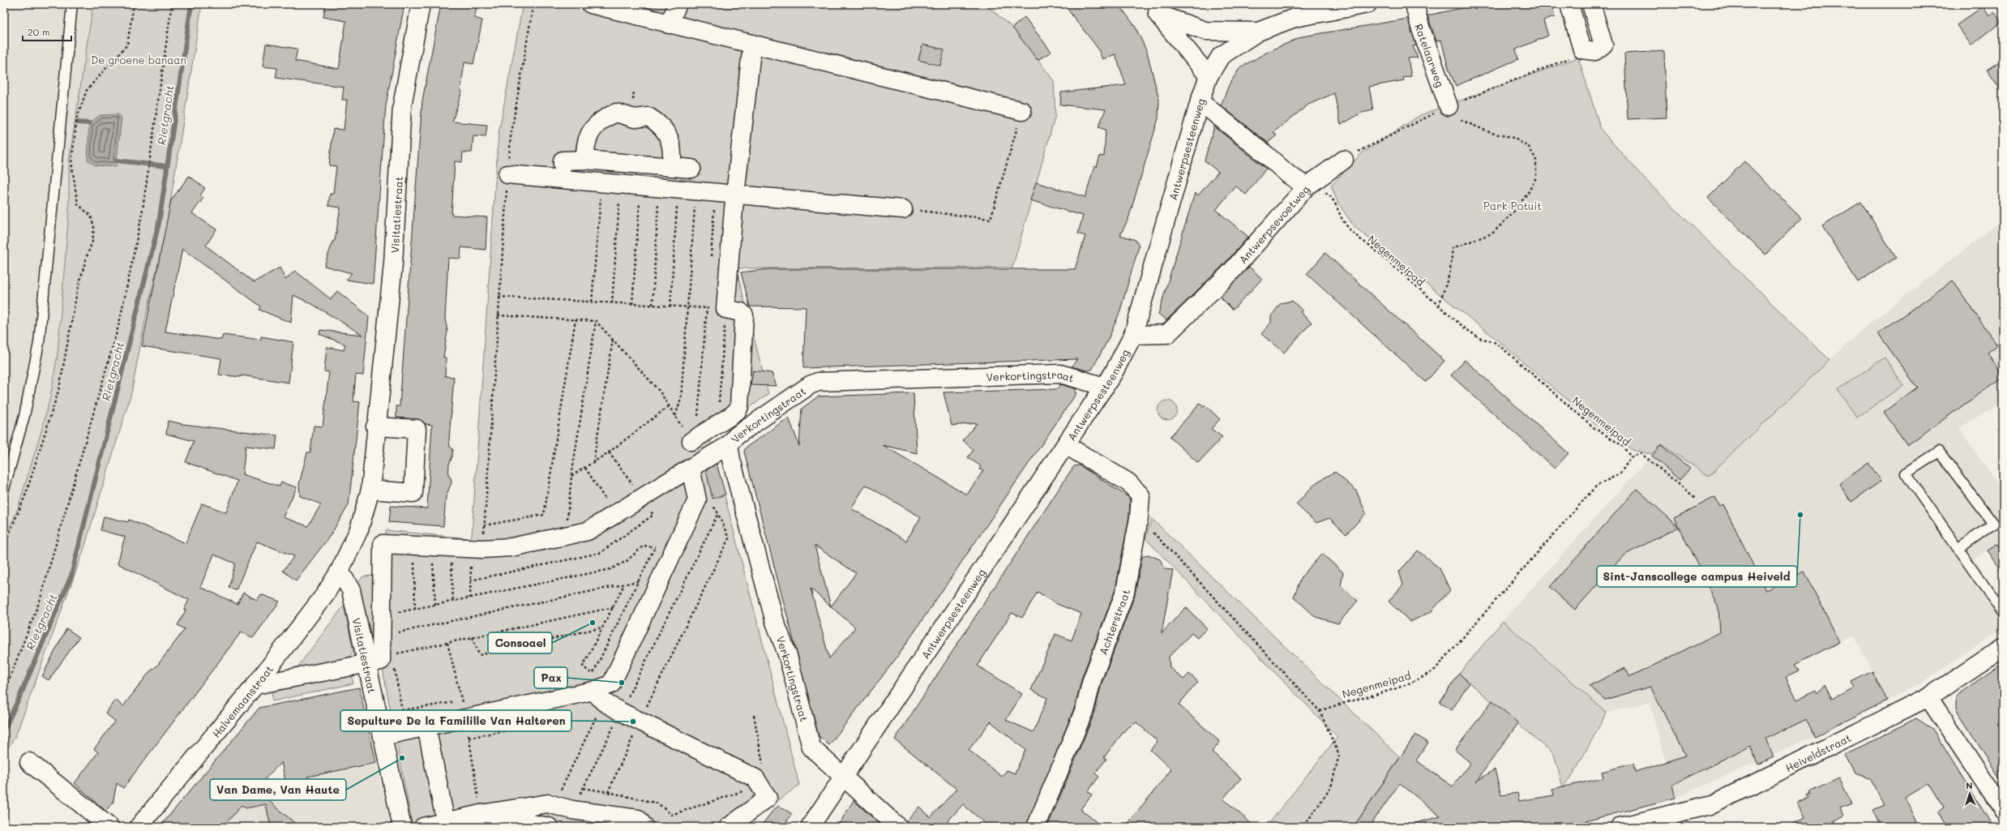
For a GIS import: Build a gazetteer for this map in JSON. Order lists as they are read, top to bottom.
{
  "streets": {
    "street": [
      "Ratelaarweg",
      "Antwerpsesteenweg",
      "Visitatiestraat",
      "Antwerpsevoetweg",
      "Verkortingstraat",
      "Achterstraat",
      "Halvemaanstraat",
      "Heiveldstraat"
    ],
    "path": ["Negenmeipad"]
  },
  "crossings": [
    ["Antwerpsesteenweg", "Antwerpsevoetweg"],
    ["Antwerpsesteenweg", "Verkortingstraat"],
    ["Antwerpsesteenweg", "Achterstraat"],
    ["Visitatiestraat", "Halvemaanstraat"],
    ["Antwerpsevoetweg", "Negenmeipad"]
  ],
  "water": ["Rietgracht"],
  "parks": ["De groene banaan", "Park Potuit"],
  "places": [
    "Sint-Janscollege campus Heiveld",
    "Consoael",
    "Pax",
    "Sepulture De la Familille Van Halteren",
    "Van Dame, Van Haute"
  ],
  "scale_bar": "20 m",
  "north": "top"
}
